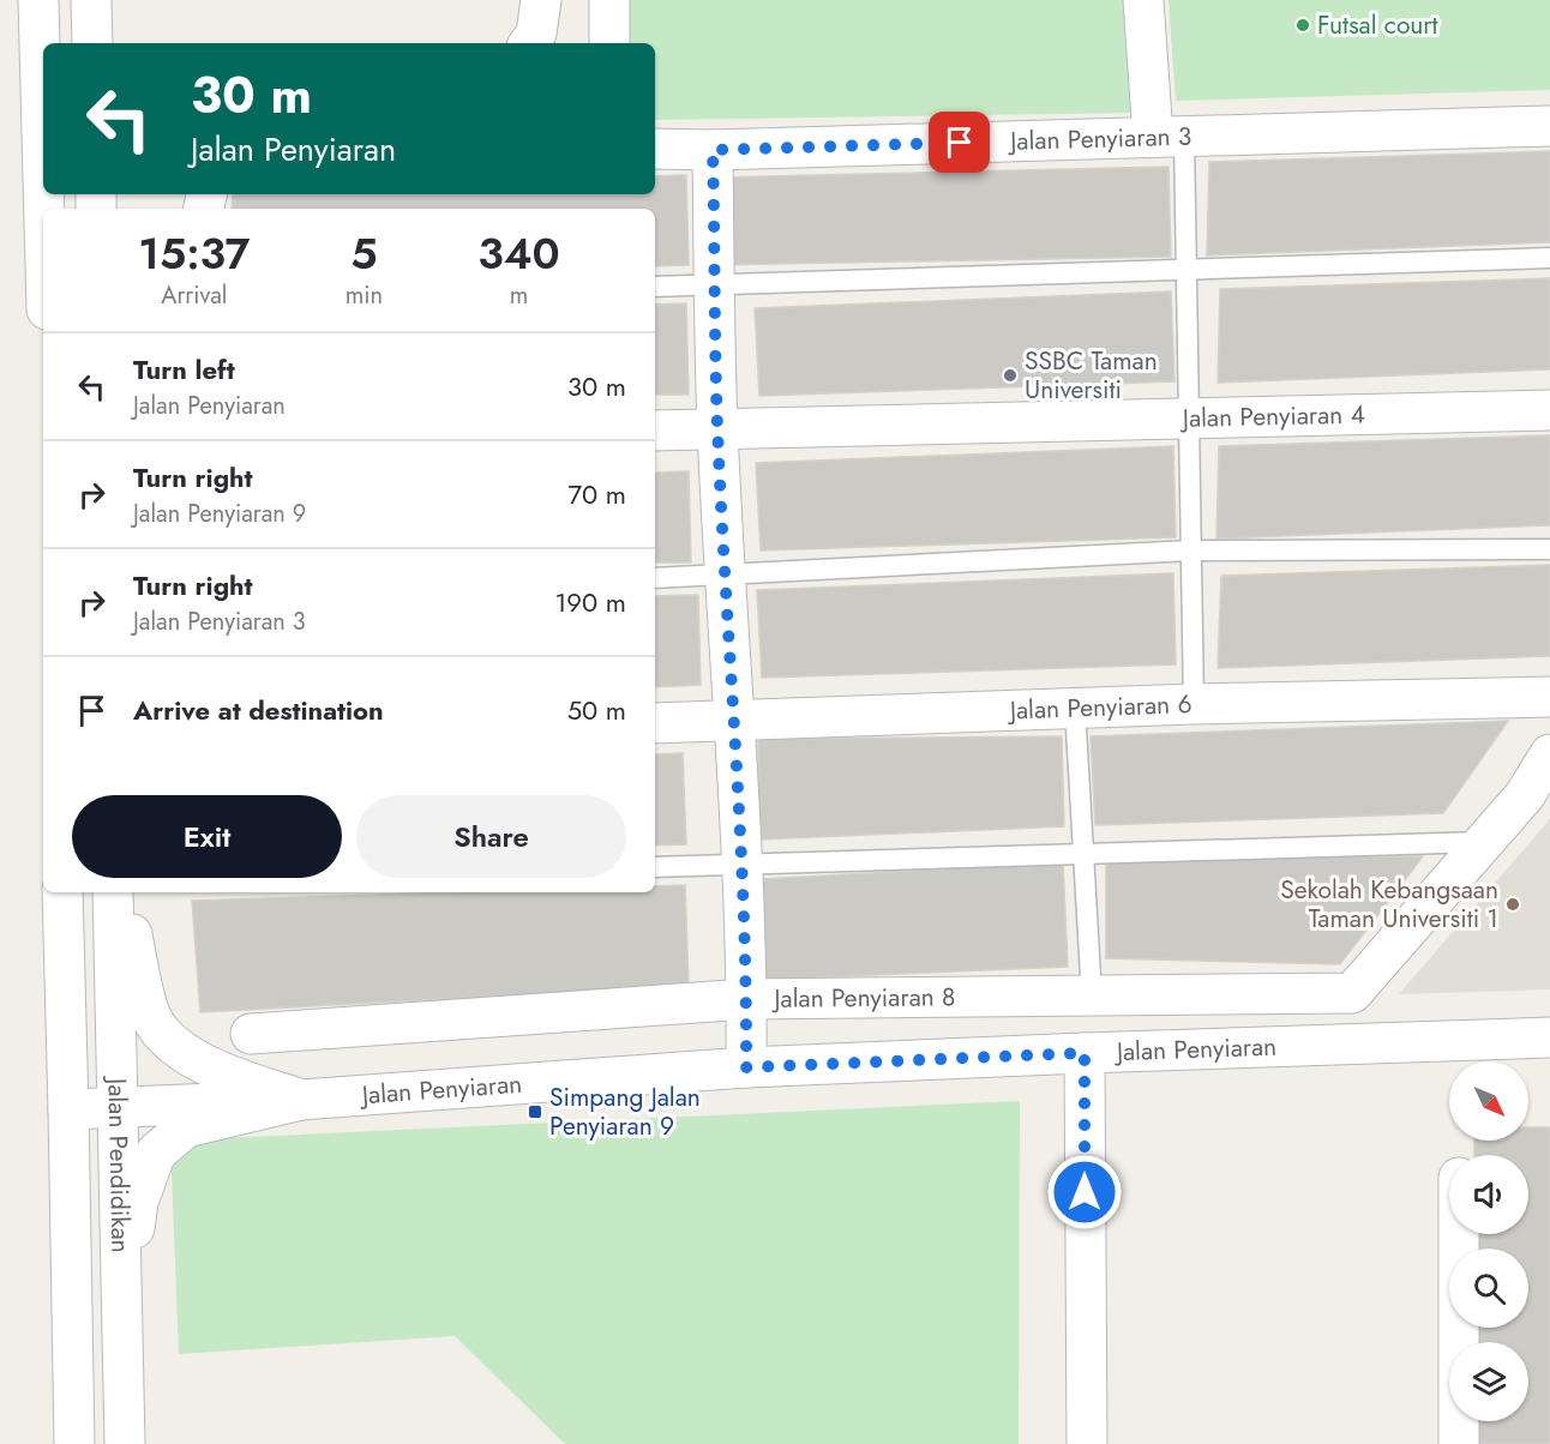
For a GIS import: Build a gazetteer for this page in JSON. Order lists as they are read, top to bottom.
{
  "streets": {
    "street": [
      "Jalan Penyiaran 3",
      "Jalan Penyiaran 4",
      "Jalan Penyiaran 6",
      "Jalan Penyiaran 8",
      "Jalan Penyiaran",
      "Jalan Pendidikan"
    ]
  },
  "crossings": [
    ["Jalan Penyiaran", "Jalan Pendidikan"]
  ],
  "places": {
    "other": ["Futsal court", "SSBC Taman Universiti", "Sekolah Kebangsaan Taman Universiti 1"],
    "transit": ["Simpang Jalan Penyiaran 9"]
  },
  "north": "bottom right",
  "page": {
    "turn": ["30 m", "Jalan Penyiaran"],
    "eta": [
      "15:37",
      "Arrival",
      "5",
      "min",
      "340",
      "m"
    ],
    "list": [
      {
        "name": "Turn left",
        "note": "Jalan Penyiaran",
        "value": "30 m"
      },
      {
        "name": "Turn right",
        "note": "Jalan Penyiaran 9",
        "value": "70 m"
      },
      {
        "name": "Turn right",
        "note": "Jalan Penyiaran 3",
        "value": "190 m"
      },
      {
        "name": "Arrive at destination",
        "value": "50 m"
      }
    ],
    "buttons": ["Exit", "Share"]
  }
}
